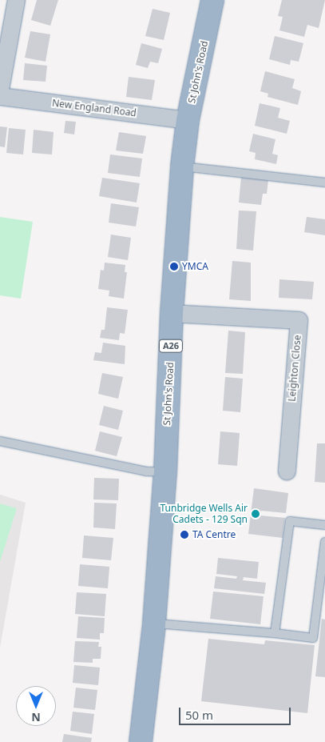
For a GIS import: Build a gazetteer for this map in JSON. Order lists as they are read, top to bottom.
{
  "streets": {
    "highway": ["St John's Road", "A26"],
    "street": ["New England Road", "Leighton Close"]
  },
  "crossings": [
    ["St John's Road", "New England Road"],
    ["St John's Road", "Leighton Close"]
  ],
  "places": ["YMCA", "Tunbridge Wells Air Cadets - 129 Sqn", "TA Centre"],
  "scale_bar": "50 m",
  "north": "bottom"
}
